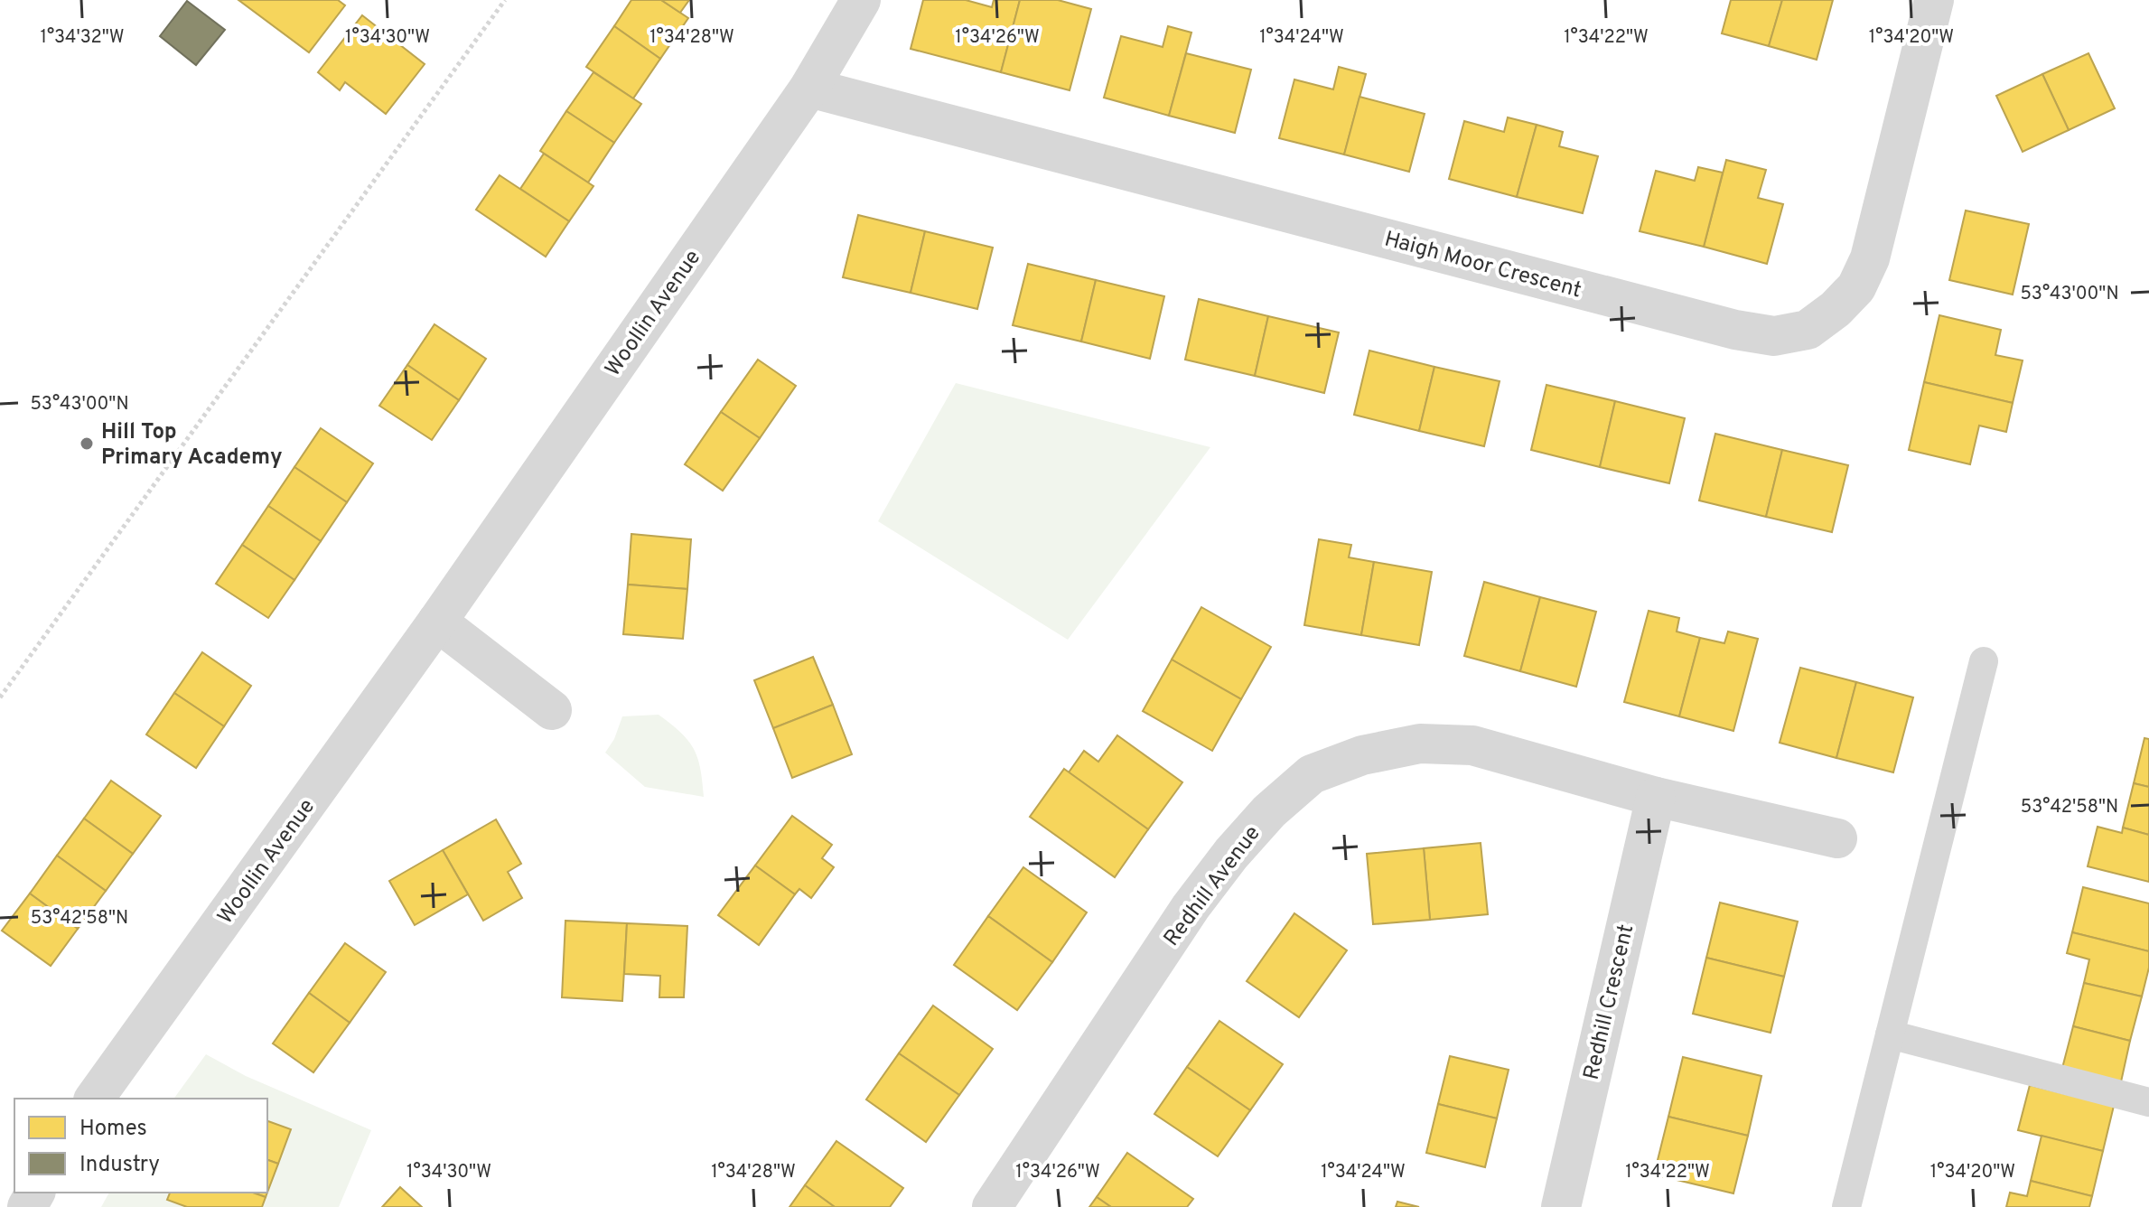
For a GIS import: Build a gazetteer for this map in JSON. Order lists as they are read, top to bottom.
{
  "streets": {
    "street": [
      "Haigh Moor Crescent",
      "Woollin Avenue",
      "Redhill Avenue",
      "Redhill Crescent"
    ]
  },
  "crossings": [
    ["Haigh Moor Crescent", "Woollin Avenue"],
    ["Redhill Avenue", "Redhill Crescent"]
  ],
  "places": ["Hill Top Primary Academy"],
  "legend": ["Homes", "Industry"],
  "coordinates": [
    "1°34'32\"W",
    "1°34'30\"W",
    "1°34'28\"W",
    "1°34'26\"W",
    "1°34'24\"W",
    "1°34'22\"W",
    "1°34'20\"W",
    "53°43'00\"N",
    "53°42'58\"N"
  ]
}
